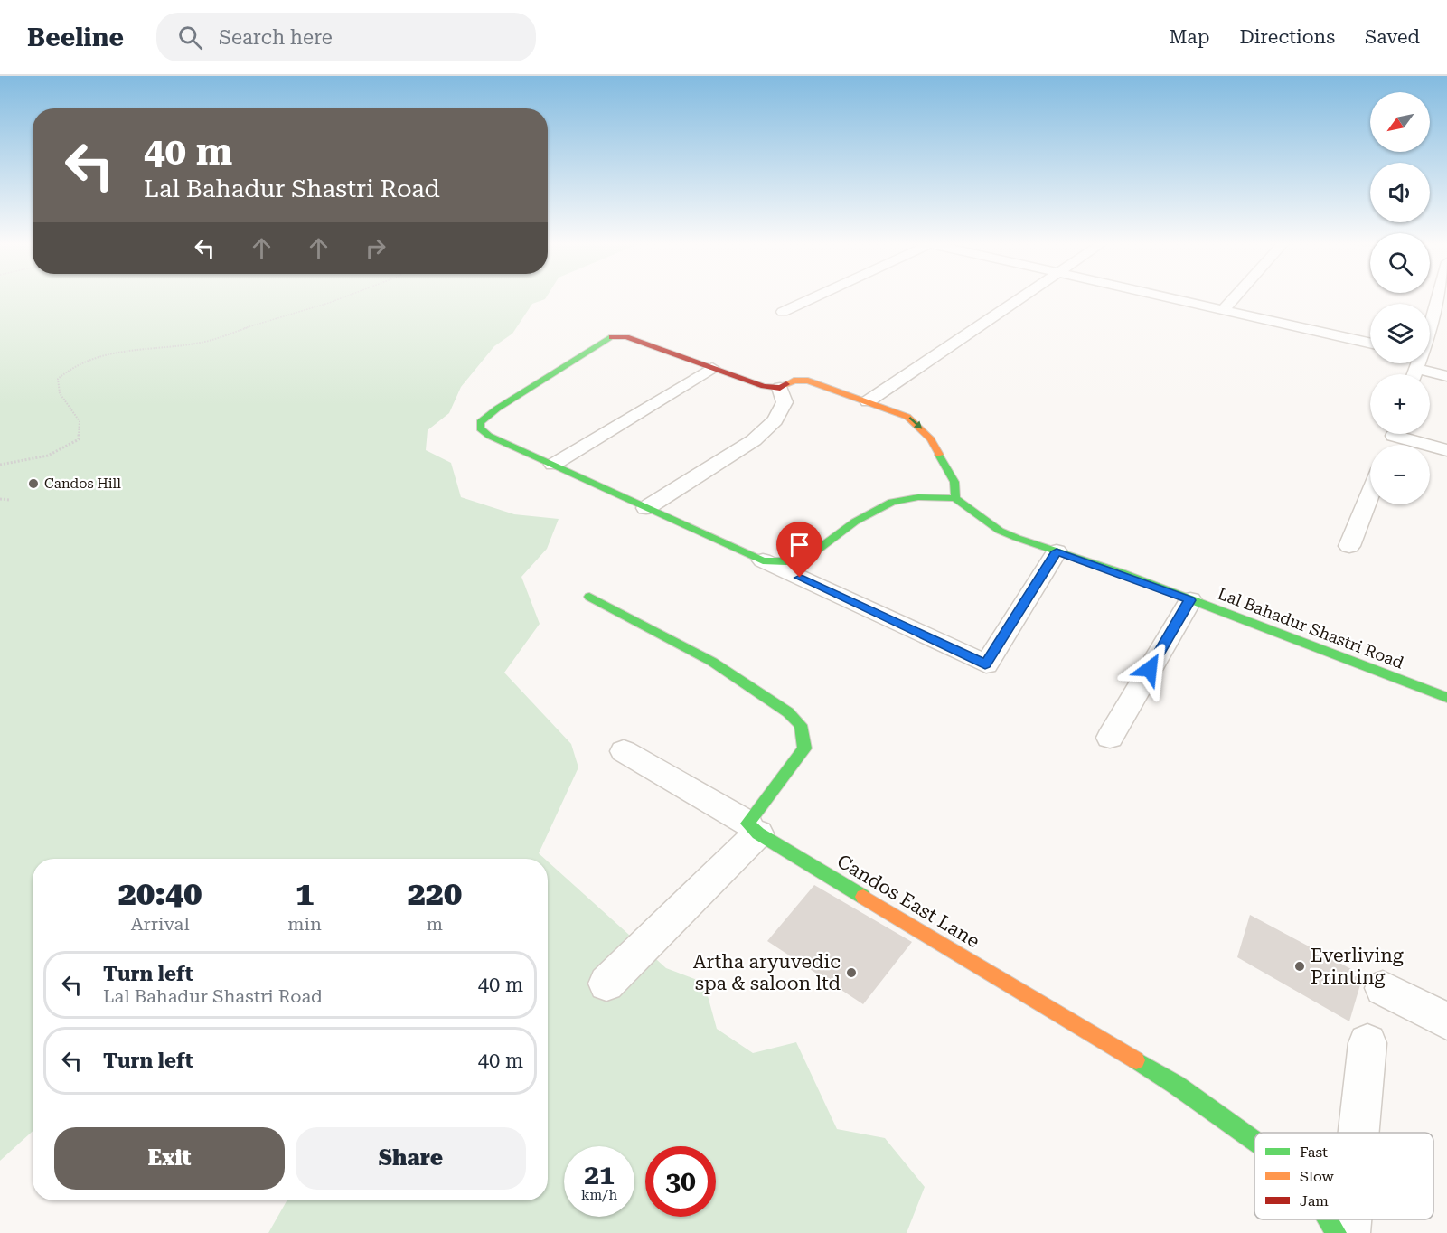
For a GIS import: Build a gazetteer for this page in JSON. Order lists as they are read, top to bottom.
{
  "streets": {
    "street": ["Lal Bahadur Shastri Road", "Candos East Lane"]
  },
  "places": ["Candos Hill", "Everliving Printing", "Artha aryuvedic spa & saloon ltd"],
  "legend": ["Fast", "Slow", "Jam"],
  "north": "bottom left",
  "page": {
    "header": "Beeline",
    "search": "Search here",
    "nav": ["Map", "Directions", "Saved"],
    "map_buttons": ["+", "−"],
    "turn": ["40 m", "Lal Bahadur Shastri Road"],
    "eta": [
      "20:40",
      "Arrival",
      "1",
      "min",
      "220",
      "m"
    ],
    "list": [
      {
        "name": "Turn left",
        "note": "Lal Bahadur Shastri Road",
        "value": "40 m"
      },
      {
        "name": "Turn left",
        "value": "40 m"
      }
    ],
    "buttons": ["Exit", "Share"],
    "speed": "21 km/h",
    "limit": "30"
  }
}
